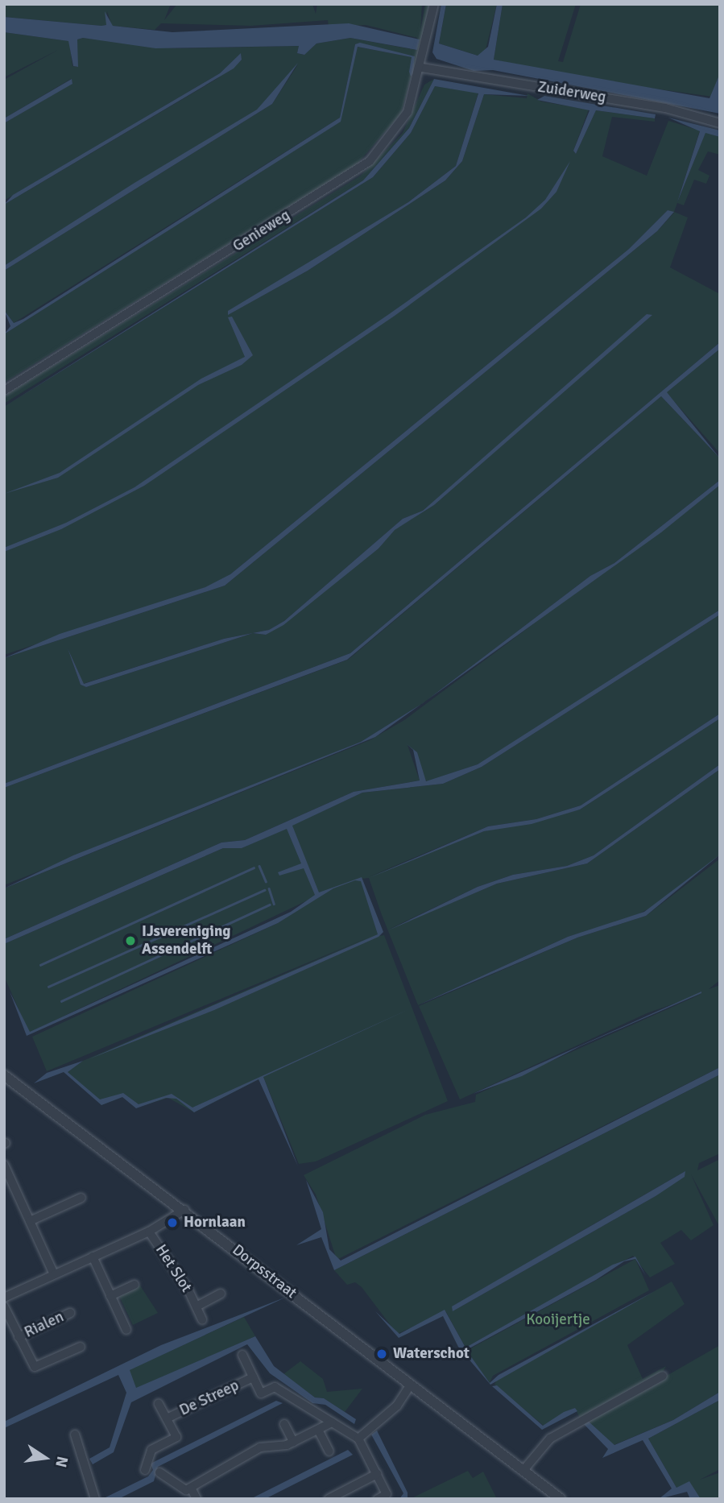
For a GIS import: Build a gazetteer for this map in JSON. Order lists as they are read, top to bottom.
{
  "streets": {
    "street": [
      "Zuiderweg",
      "Genieweg",
      "Het Slot",
      "Dorpsstraat",
      "Rialen",
      "De Streep"
    ]
  },
  "crossings": [
    ["Zuiderweg", "Genieweg"]
  ],
  "parks": ["Kooijertje"],
  "places": ["IJsvereniging Assendelft", "Hornlaan", "Waterschot"],
  "north": "right"
}
